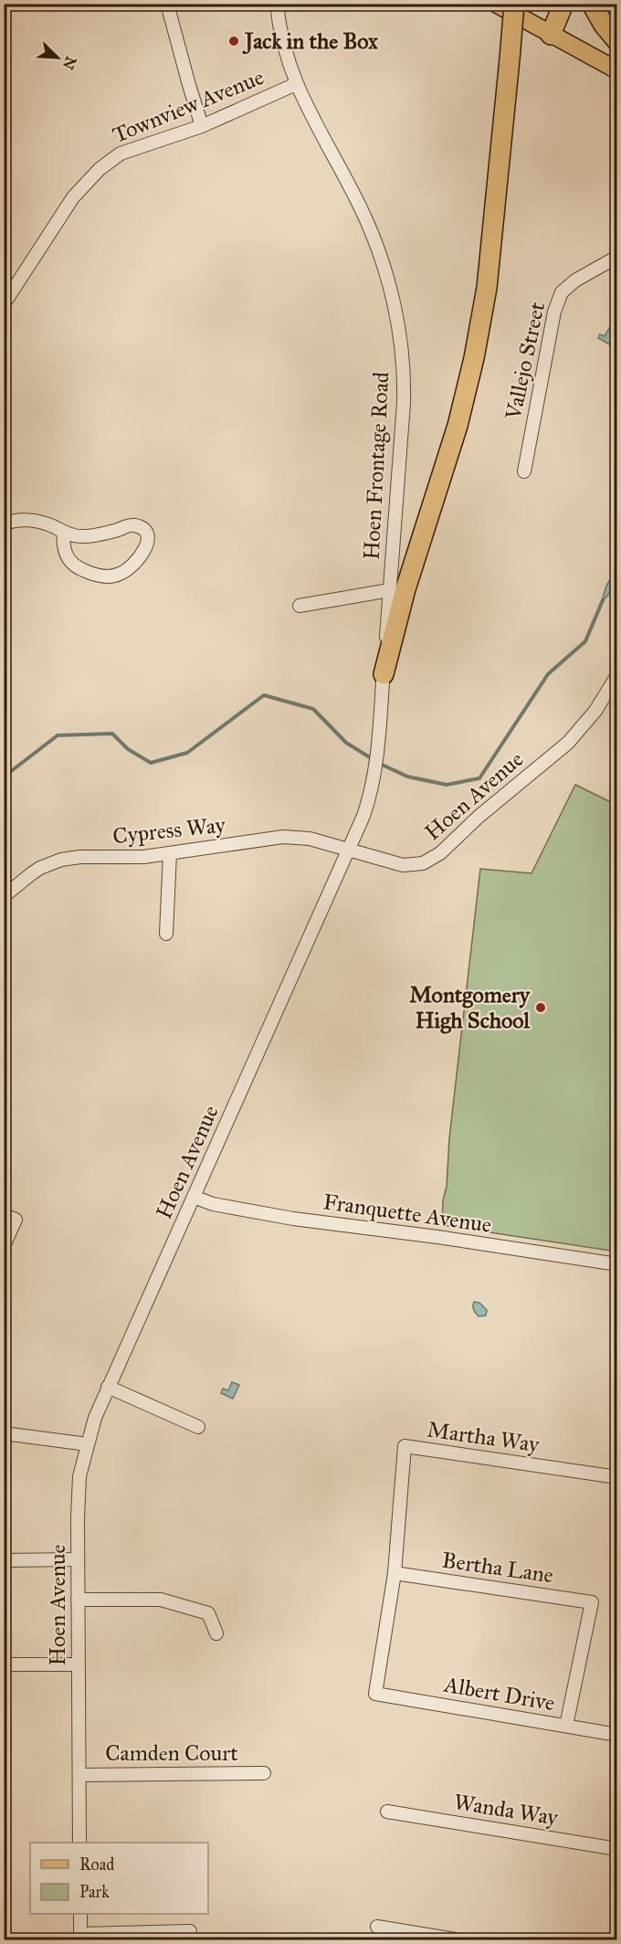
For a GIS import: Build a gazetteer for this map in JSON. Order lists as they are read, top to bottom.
{
  "streets": {
    "street": [
      "Townview Avenue",
      "Vallejo Street",
      "Hoen Frontage Road",
      "Hoen Avenue",
      "Cypress Way",
      "Franquette Avenue",
      "Martha Way",
      "Bertha Lane",
      "Albert Drive",
      "Camden Court",
      "Wanda Way"
    ]
  },
  "crossings": [
    ["Townview Avenue", "Hoen Frontage Road"],
    ["Hoen Frontage Road", "Hoen Avenue"],
    ["Hoen Frontage Road", "Cypress Way"],
    ["Hoen Avenue", "Cypress Way"],
    ["Hoen Avenue", "Franquette Avenue"],
    ["Hoen Avenue", "Camden Court"],
    ["Martha Way", "Bertha Lane"],
    ["Martha Way", "Albert Drive"],
    ["Bertha Lane", "Albert Drive"]
  ],
  "places": ["Jack in the Box", "Montgomery High School"],
  "legend": ["Road", "Park"],
  "north": "bottom right"
}
